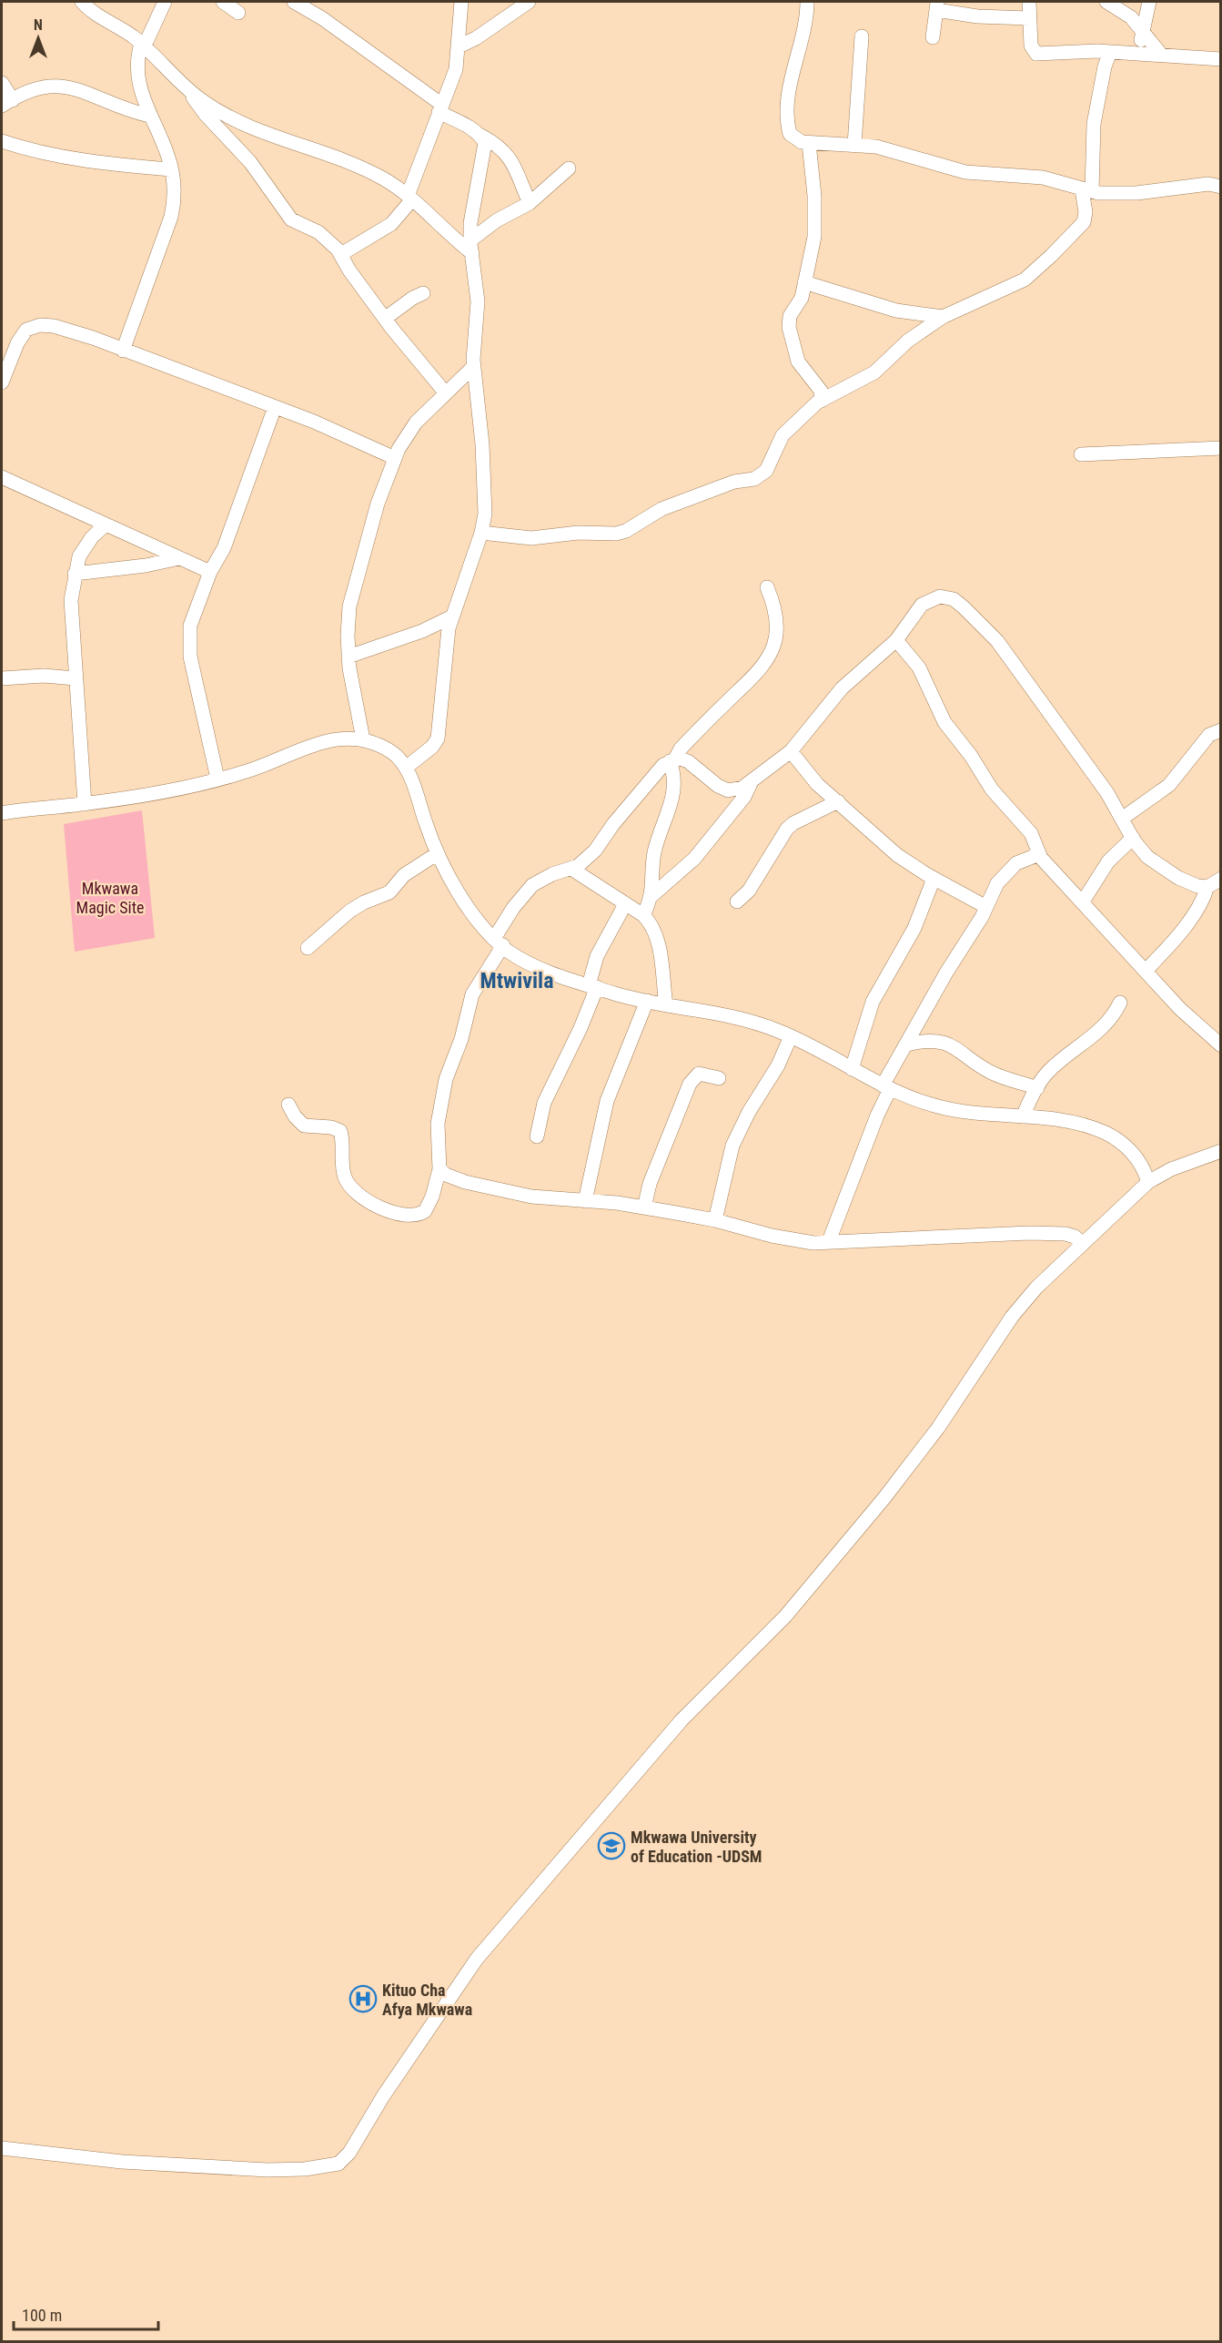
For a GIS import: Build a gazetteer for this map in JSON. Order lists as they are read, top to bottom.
{
  "districts": ["Mtwivila"],
  "parks": ["Mkwawa Magic Site"],
  "places": {
    "school or university": ["Mkwawa University of Education -UDSM"],
    "hospital": ["Kituo Cha Afya Mkwawa"]
  },
  "scale_bar": "100 m",
  "north": "top"
}
